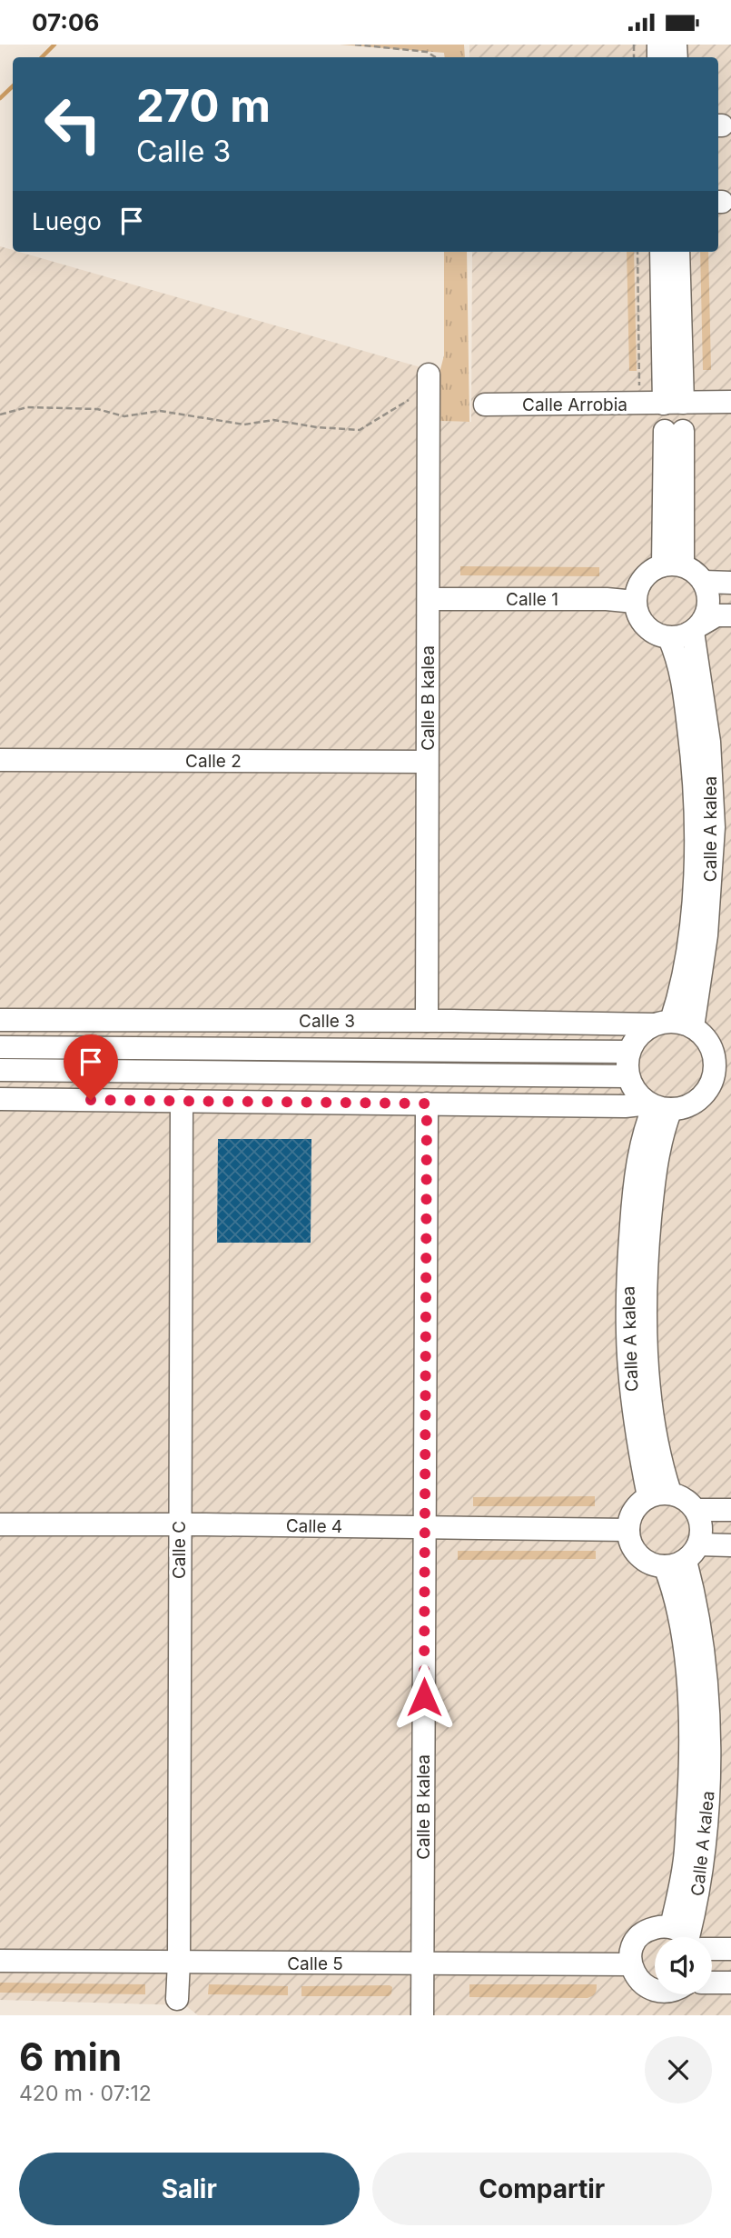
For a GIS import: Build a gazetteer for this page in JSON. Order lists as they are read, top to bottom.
{
  "streets": {
    "street": [
      "Calle Arrobia",
      "Calle 1",
      "Calle B kalea",
      "Calle 2",
      "Calle A kalea",
      "Calle 3",
      "Calle 4",
      "Calle C",
      "Calle 5"
    ]
  },
  "crossings": [
    ["Calle 1", "Calle B kalea"],
    ["Calle 1", "Calle A kalea"],
    ["Calle B kalea", "Calle 2"],
    ["Calle B kalea", "Calle 3"],
    ["Calle B kalea", "Calle 4"],
    ["Calle B kalea", "Calle 5"],
    ["Calle A kalea", "Calle 3"],
    ["Calle A kalea", "Calle 4"],
    ["Calle 4", "Calle C"],
    ["Calle C", "Calle 5"]
  ],
  "page": {
    "status": "07:06",
    "turn": ["270 m", "Calle 3"],
    "then": "Luego",
    "heading": ["6 min", "420 m · 07:12"],
    "buttons": ["Salir", "Compartir"]
  }
}
